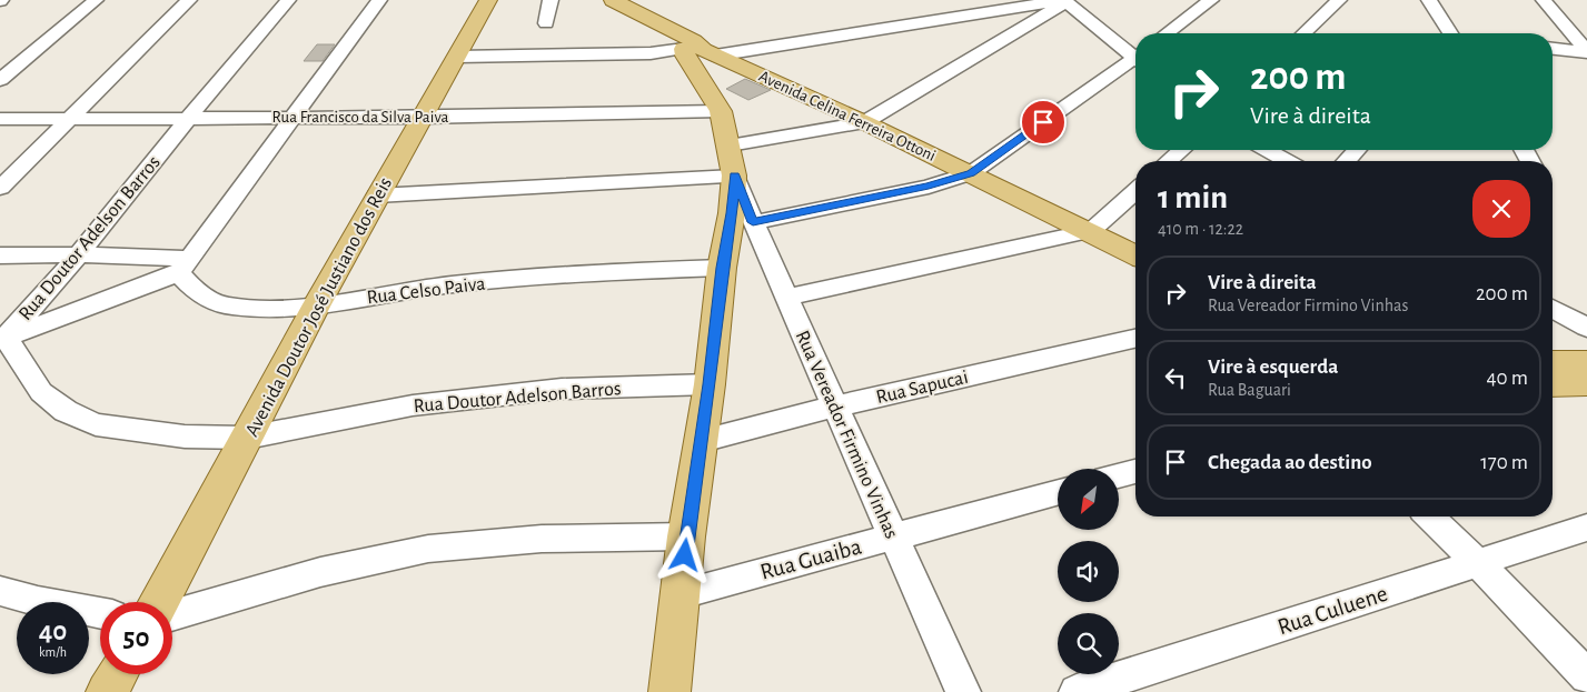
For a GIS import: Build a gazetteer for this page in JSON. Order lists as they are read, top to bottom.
{
  "streets": {
    "main road": ["Avenida Celina Ferreira Ottoni", "Avenida Doutor José Justiano dos Reis"],
    "street": [
      "Rua Francisco da Silva Paiva",
      "Rua Doutor Adelson Barros",
      "Rua Celso Paiva",
      "Rua Sapucai",
      "Rua Vereador Firmino Vinhas",
      "Rua Guaiba",
      "Rua Culuene"
    ]
  },
  "crossings": [
    ["Rua Francisco da Silva Paiva", "Rua Doutor Adelson Barros"],
    ["Rua Francisco da Silva Paiva", "Avenida Doutor José Justiano dos Reis"],
    ["Rua Doutor Adelson Barros", "Avenida Doutor José Justiano dos Reis"],
    ["Rua Celso Paiva", "Avenida Doutor José Justiano dos Reis"],
    ["Rua Sapucai", "Rua Vereador Firmino Vinhas"],
    ["Rua Vereador Firmino Vinhas", "Rua Guaiba"]
  ],
  "north": "bottom left",
  "page": {
    "turn": ["200 m", "Vire à direita"],
    "heading": ["1 min", "410 m · 12:22"],
    "list": [
      {
        "name": "Vire à direita",
        "note": "Rua Vereador Firmino Vinhas",
        "value": "200 m"
      },
      {
        "name": "Vire à esquerda",
        "note": "Rua Baguari",
        "value": "40 m"
      },
      {
        "name": "Chegada ao destino",
        "value": "170 m"
      }
    ],
    "speed": "40 km/h",
    "limit": "50"
  }
}
